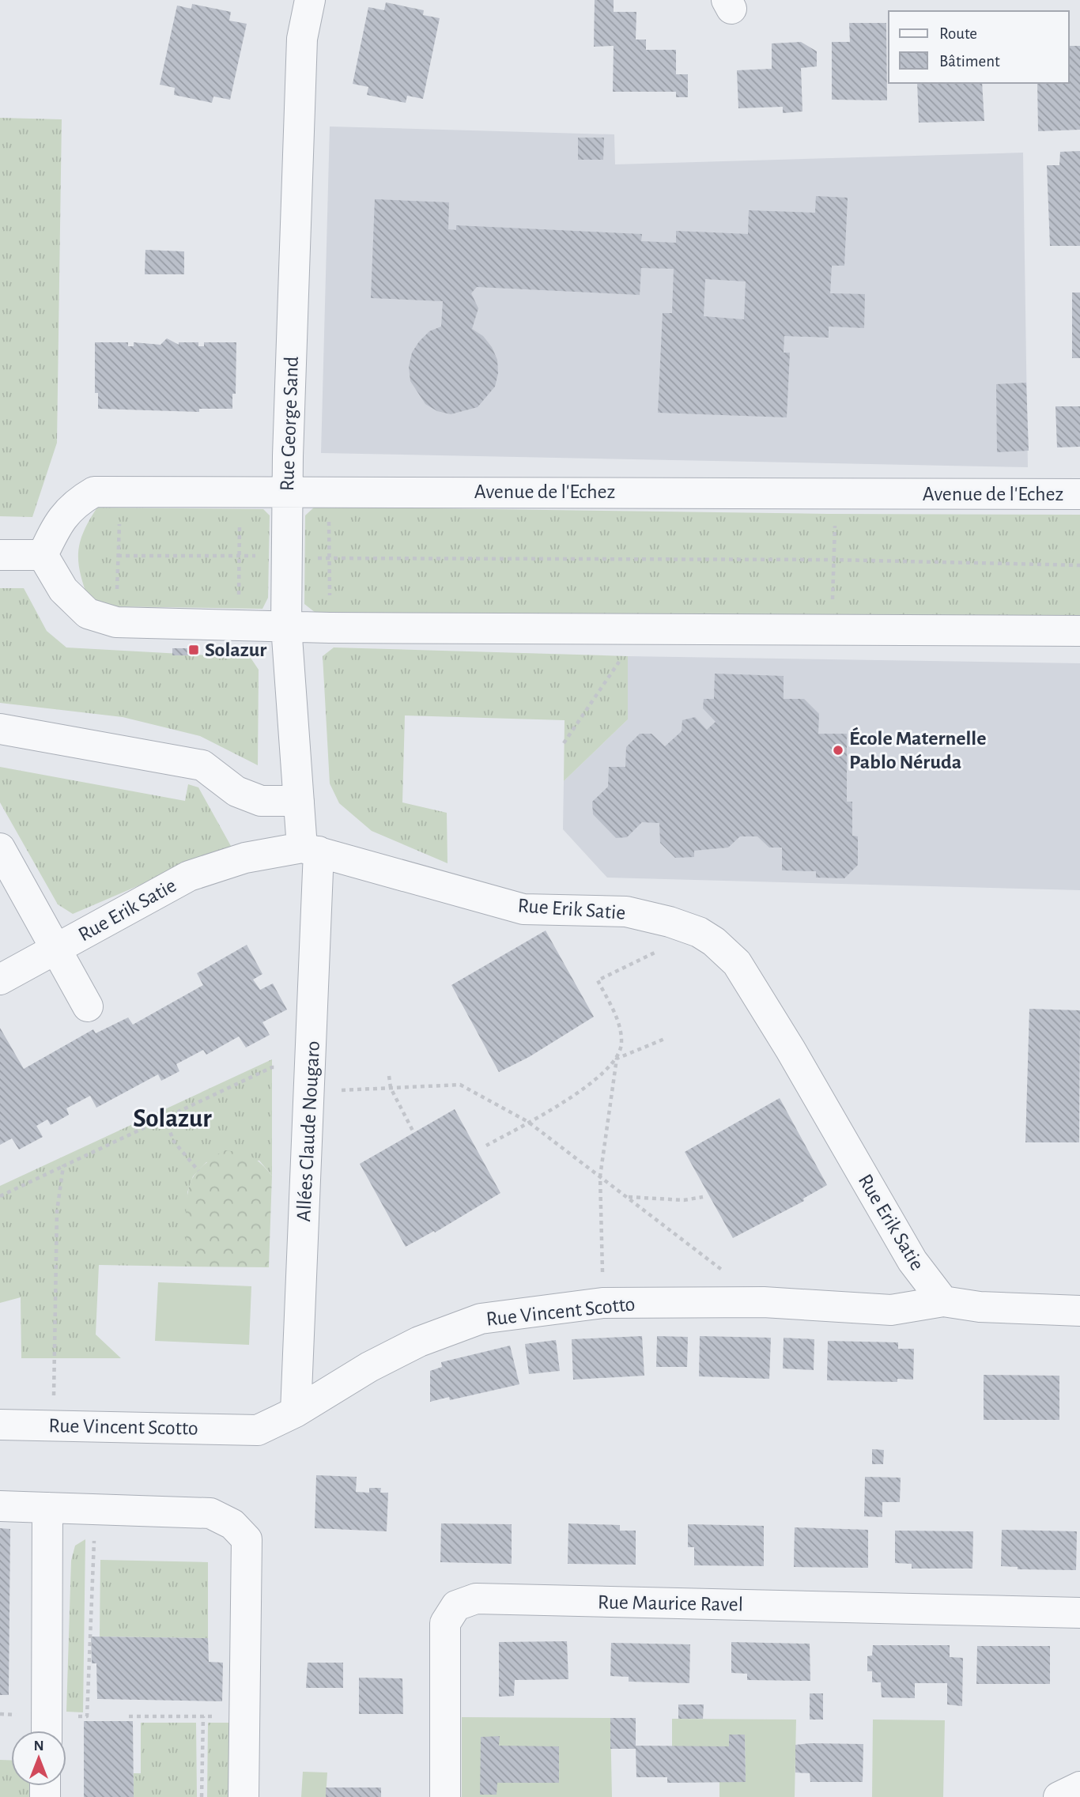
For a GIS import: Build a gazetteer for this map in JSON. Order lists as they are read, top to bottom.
{
  "streets": {
    "street": [
      "Rue George Sand",
      "Avenue de l'Echez",
      "Rue Erik Satie",
      "Allées Claude Nougaro",
      "Rue Vincent Scotto",
      "Rue Maurice Ravel"
    ]
  },
  "crossings": [
    ["Rue George Sand", "Avenue de l'Echez"],
    ["Rue George Sand", "Rue Erik Satie"],
    ["Rue George Sand", "Allées Claude Nougaro"],
    ["Rue Erik Satie", "Allées Claude Nougaro"],
    ["Rue Erik Satie", "Rue Vincent Scotto"],
    ["Allées Claude Nougaro", "Rue Vincent Scotto"]
  ],
  "districts": ["Solazur"],
  "places": {
    "transit": ["Solazur"],
    "other": ["École Maternelle Pablo Néruda"]
  },
  "legend": ["Route", "Bâtiment"],
  "north": "top"
}
